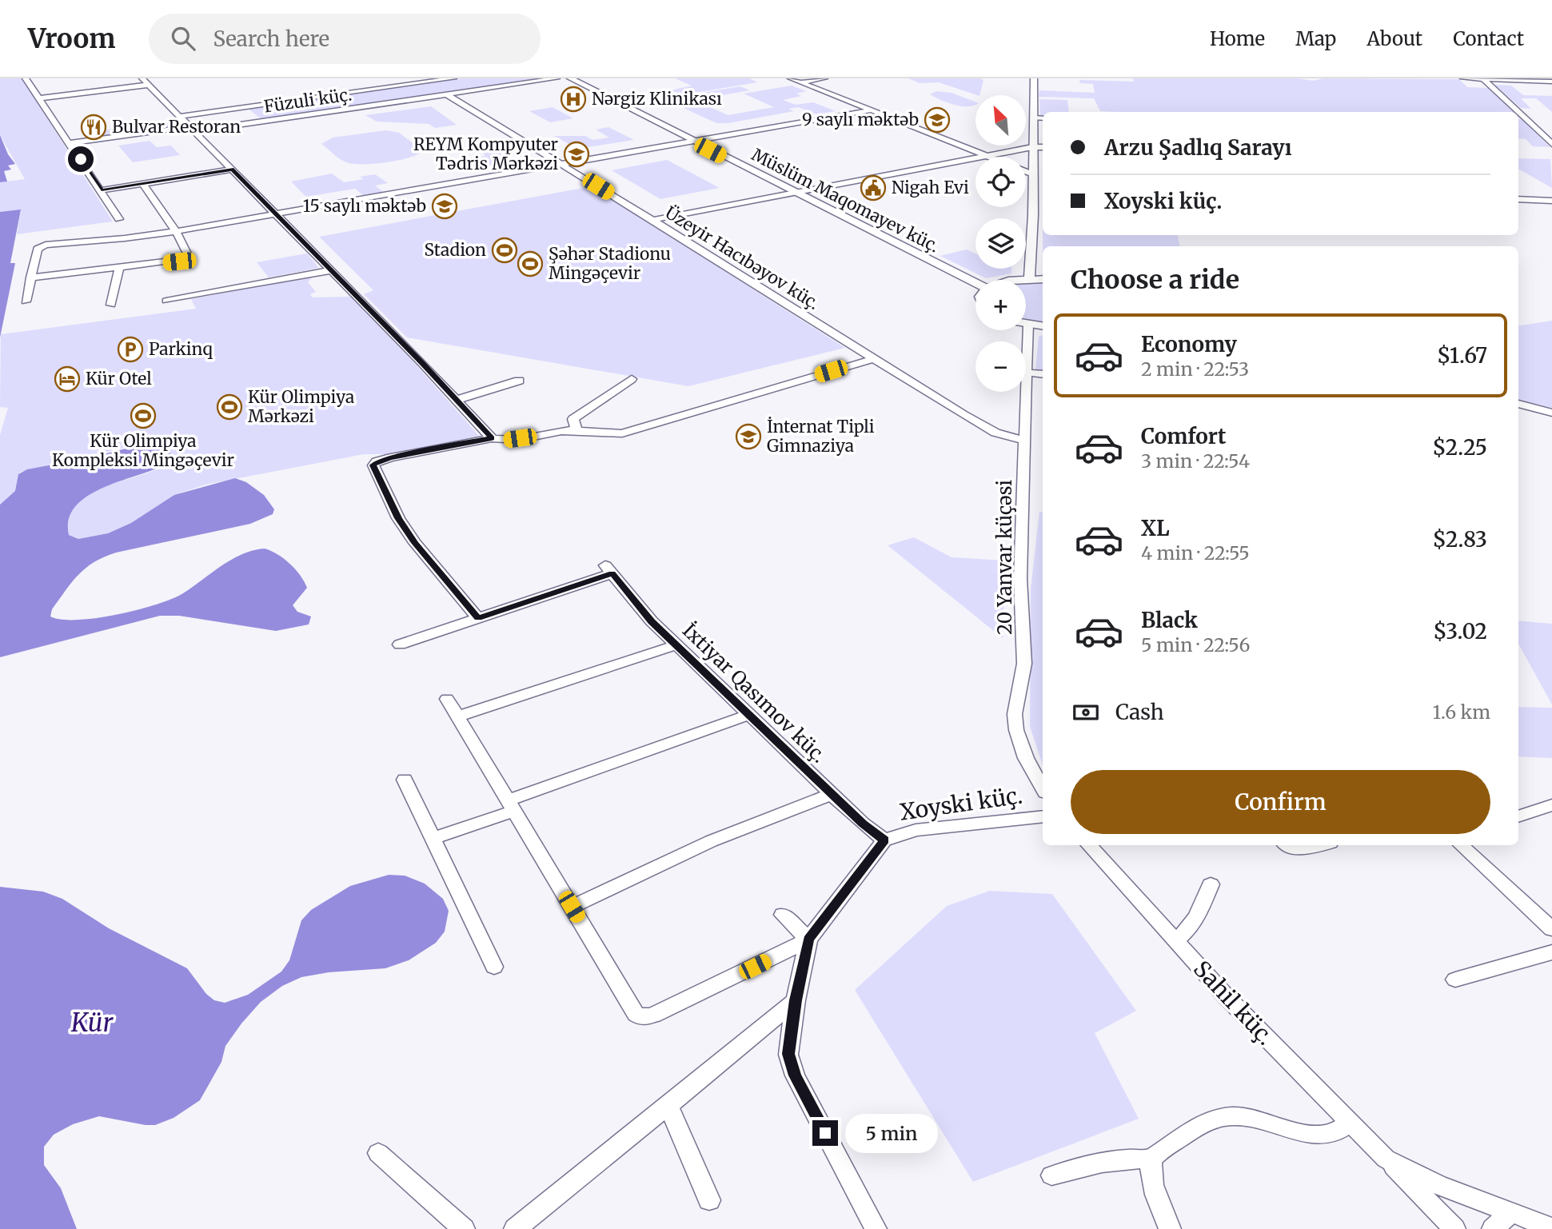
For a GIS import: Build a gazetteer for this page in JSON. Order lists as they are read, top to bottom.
{
  "streets": {
    "main road": ["Müslüm Maqomayev küç."],
    "street": [
      "Füzuli küç.",
      "Üzeyir Hacıbəyov küç.",
      "20 Yanvar küçəsi",
      "İxtiyar Qasımov küç.",
      "Xoyski küç.",
      "Sahil küç."
    ]
  },
  "crossings": [
    ["Füzuli küç.", "Üzeyir Hacıbəyov küç."],
    ["Üzeyir Hacıbəyov küç.", "20 Yanvar küçəsi"],
    ["İxtiyar Qasımov küç.", "Xoyski küç."]
  ],
  "water": ["Kür"],
  "places": {
    "hospital": ["Nərgiz Klinikası"],
    "school or university": [
      "9 saylı məktəb",
      "REYM Kompyuter Tədris Mərkəzi",
      "15 saylı məktəb",
      "İnternat Tipli Gimnaziya"
    ],
    "restaurant": ["Bulvar Restoran"],
    "public building": ["Nigah Evi"],
    "sports": [
      "Stadion",
      "Şəhər Stadionu Mingəçevir",
      "Kür Olimpiya Mərkəzi",
      "Kür Olimpiya Kompleksi Mingəçevir"
    ],
    "parking": ["Parkinq"],
    "hotel": ["Kür Otel"]
  },
  "north": "top left",
  "page": {
    "header": "Vroom",
    "search": "Search here",
    "nav": [
      "Home",
      "Map",
      "About",
      "Contact"
    ],
    "map_buttons": ["+", "−"],
    "banner": ["Arzu Şadlıq Sarayı", "Xoyski küç."],
    "heading": "Choose a ride",
    "list": [
      {
        "name": "Economy",
        "note": "2 min · 22:53",
        "value": "$1.67"
      },
      {
        "name": "Comfort",
        "note": "3 min · 22:54",
        "value": "$2.25"
      },
      {
        "name": "XL",
        "note": "4 min · 22:55",
        "value": "$2.83"
      },
      {
        "name": "Black",
        "note": "5 min · 22:56",
        "value": "$3.02"
      }
    ],
    "pay": ["Cash", "1.6 km"],
    "buttons": "Confirm",
    "bubble": "5 min"
  }
}
